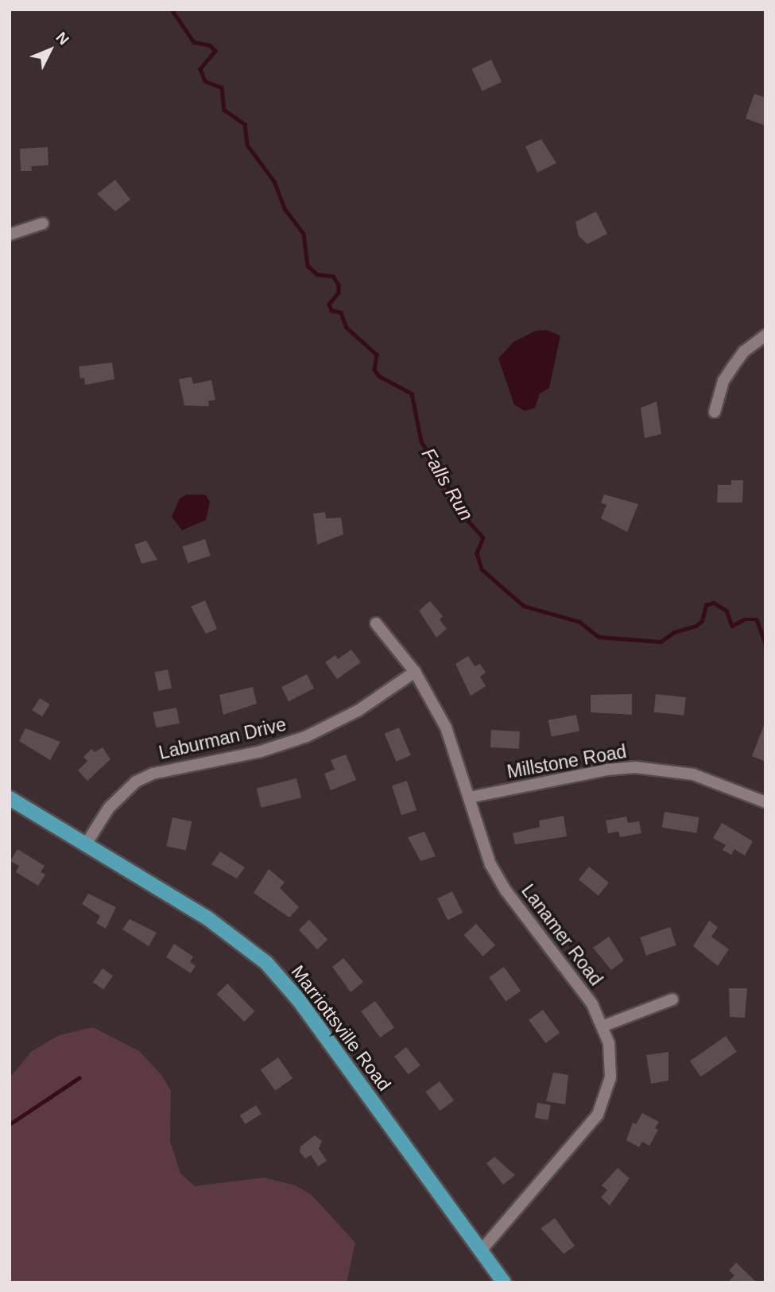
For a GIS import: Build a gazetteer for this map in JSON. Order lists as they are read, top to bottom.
{
  "streets": {
    "main road": ["Marriottsville Road"],
    "street": ["Laburman Drive", "Millstone Road", "Lanamer Road"]
  },
  "crossings": [
    ["Laburman Drive", "Lanamer Road"],
    ["Laburman Drive", "Marriottsville Road"],
    ["Millstone Road", "Lanamer Road"],
    ["Lanamer Road", "Marriottsville Road"]
  ],
  "water": ["Falls Run"],
  "north": "top right"
}
